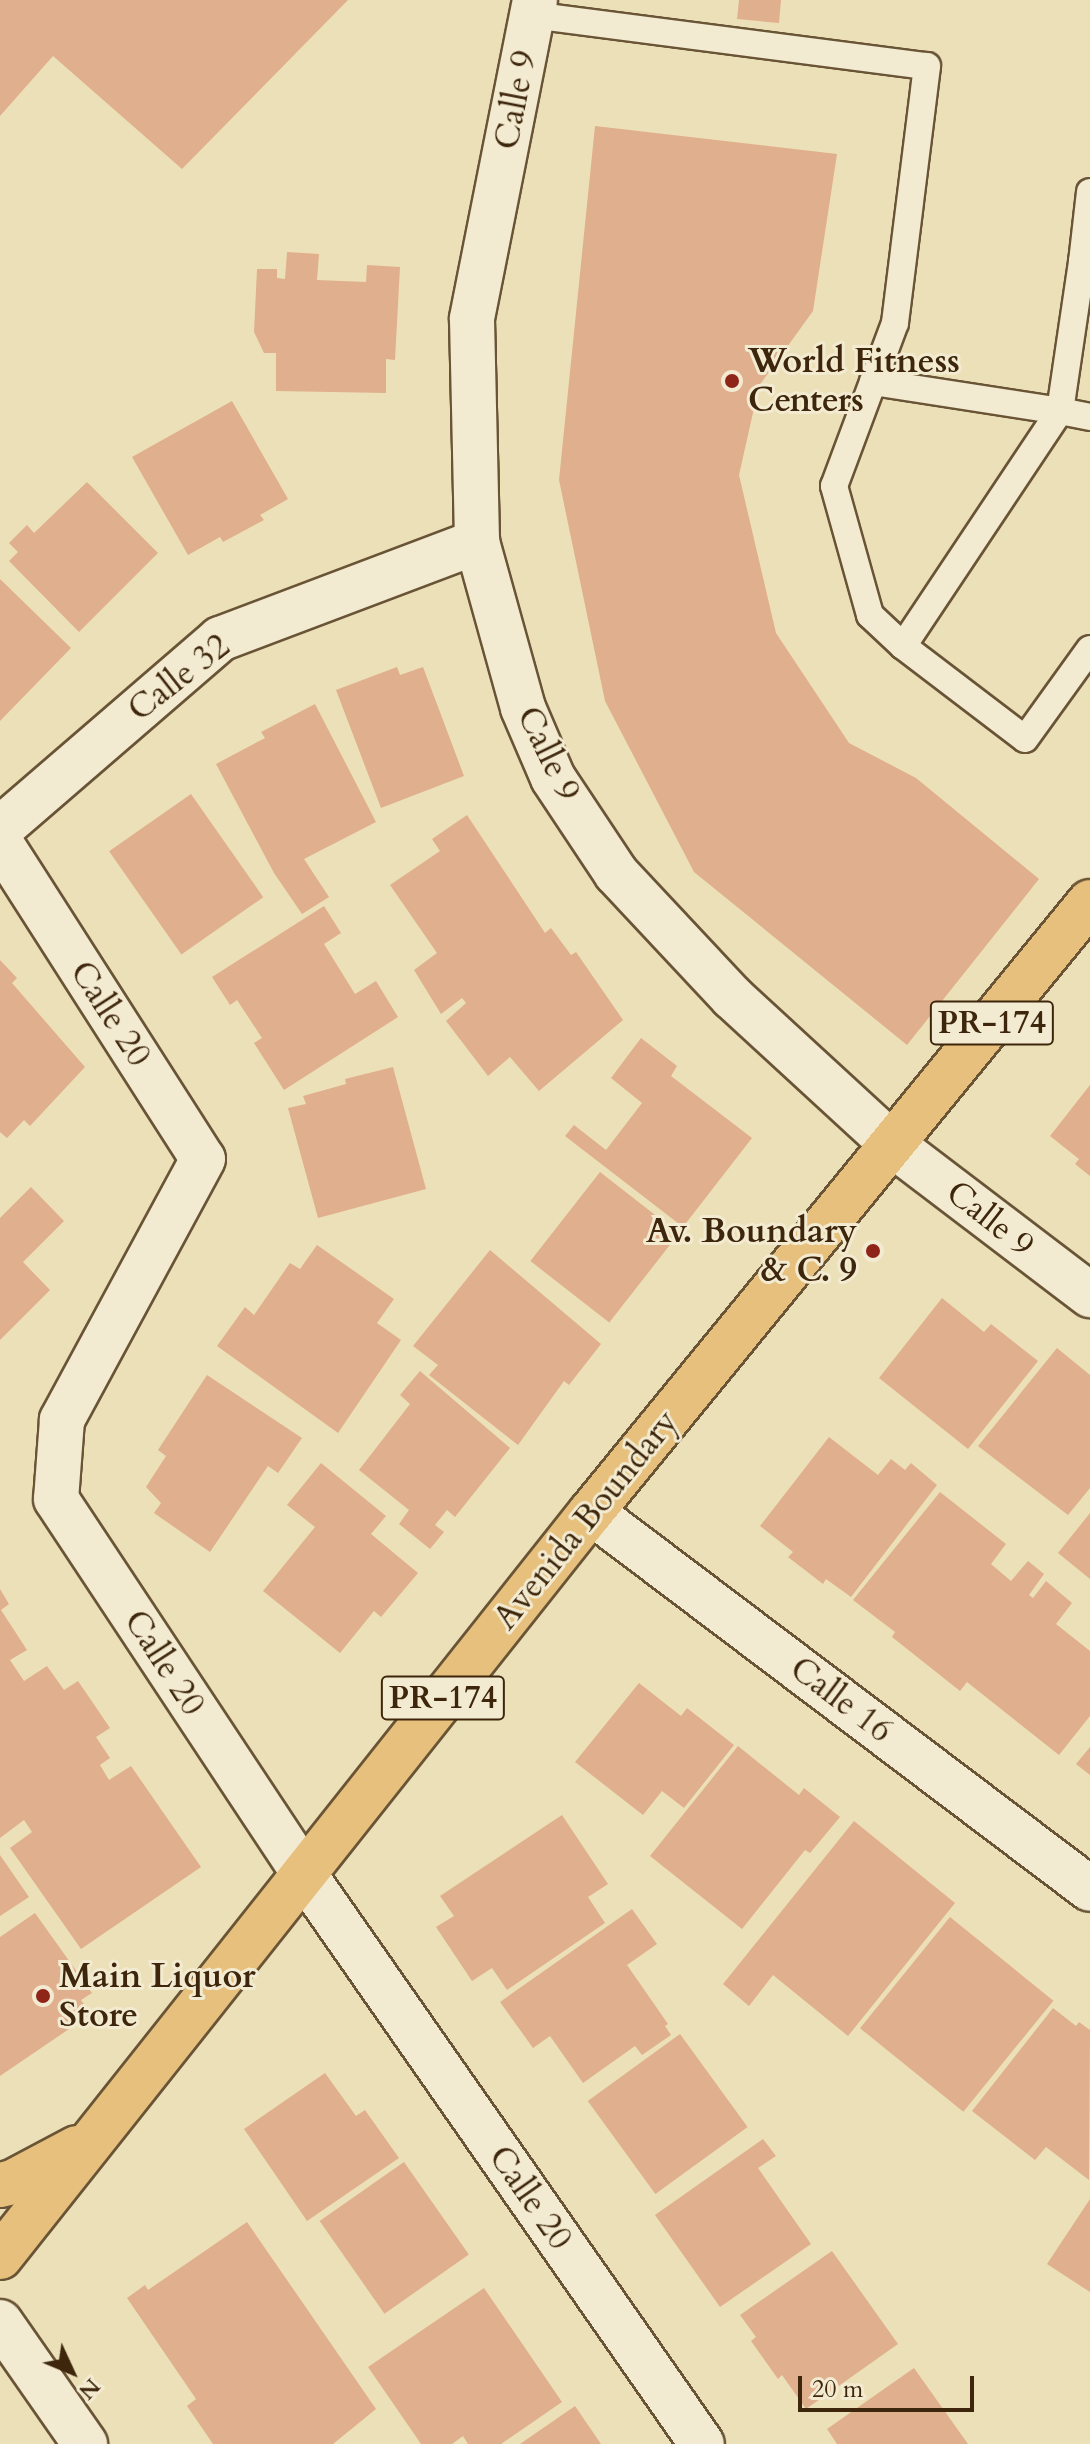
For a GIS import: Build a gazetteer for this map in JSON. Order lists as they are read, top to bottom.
{
  "streets": {
    "highway": ["PR-174", "Avenida Boundary"],
    "street": [
      "Calle 9",
      "Calle 32",
      "Calle 20",
      "Calle 16"
    ]
  },
  "crossings": [
    ["Calle 9", "Calle 32"],
    ["Calle 9", "Avenida Boundary"],
    ["Calle 20", "Avenida Boundary"],
    ["Avenida Boundary", "Calle 16"]
  ],
  "places": ["World Fitness Centers", "Av. Boundary & C. 9", "Main Liquor Store"],
  "scale_bar": "20 m",
  "north": "bottom right"
}
